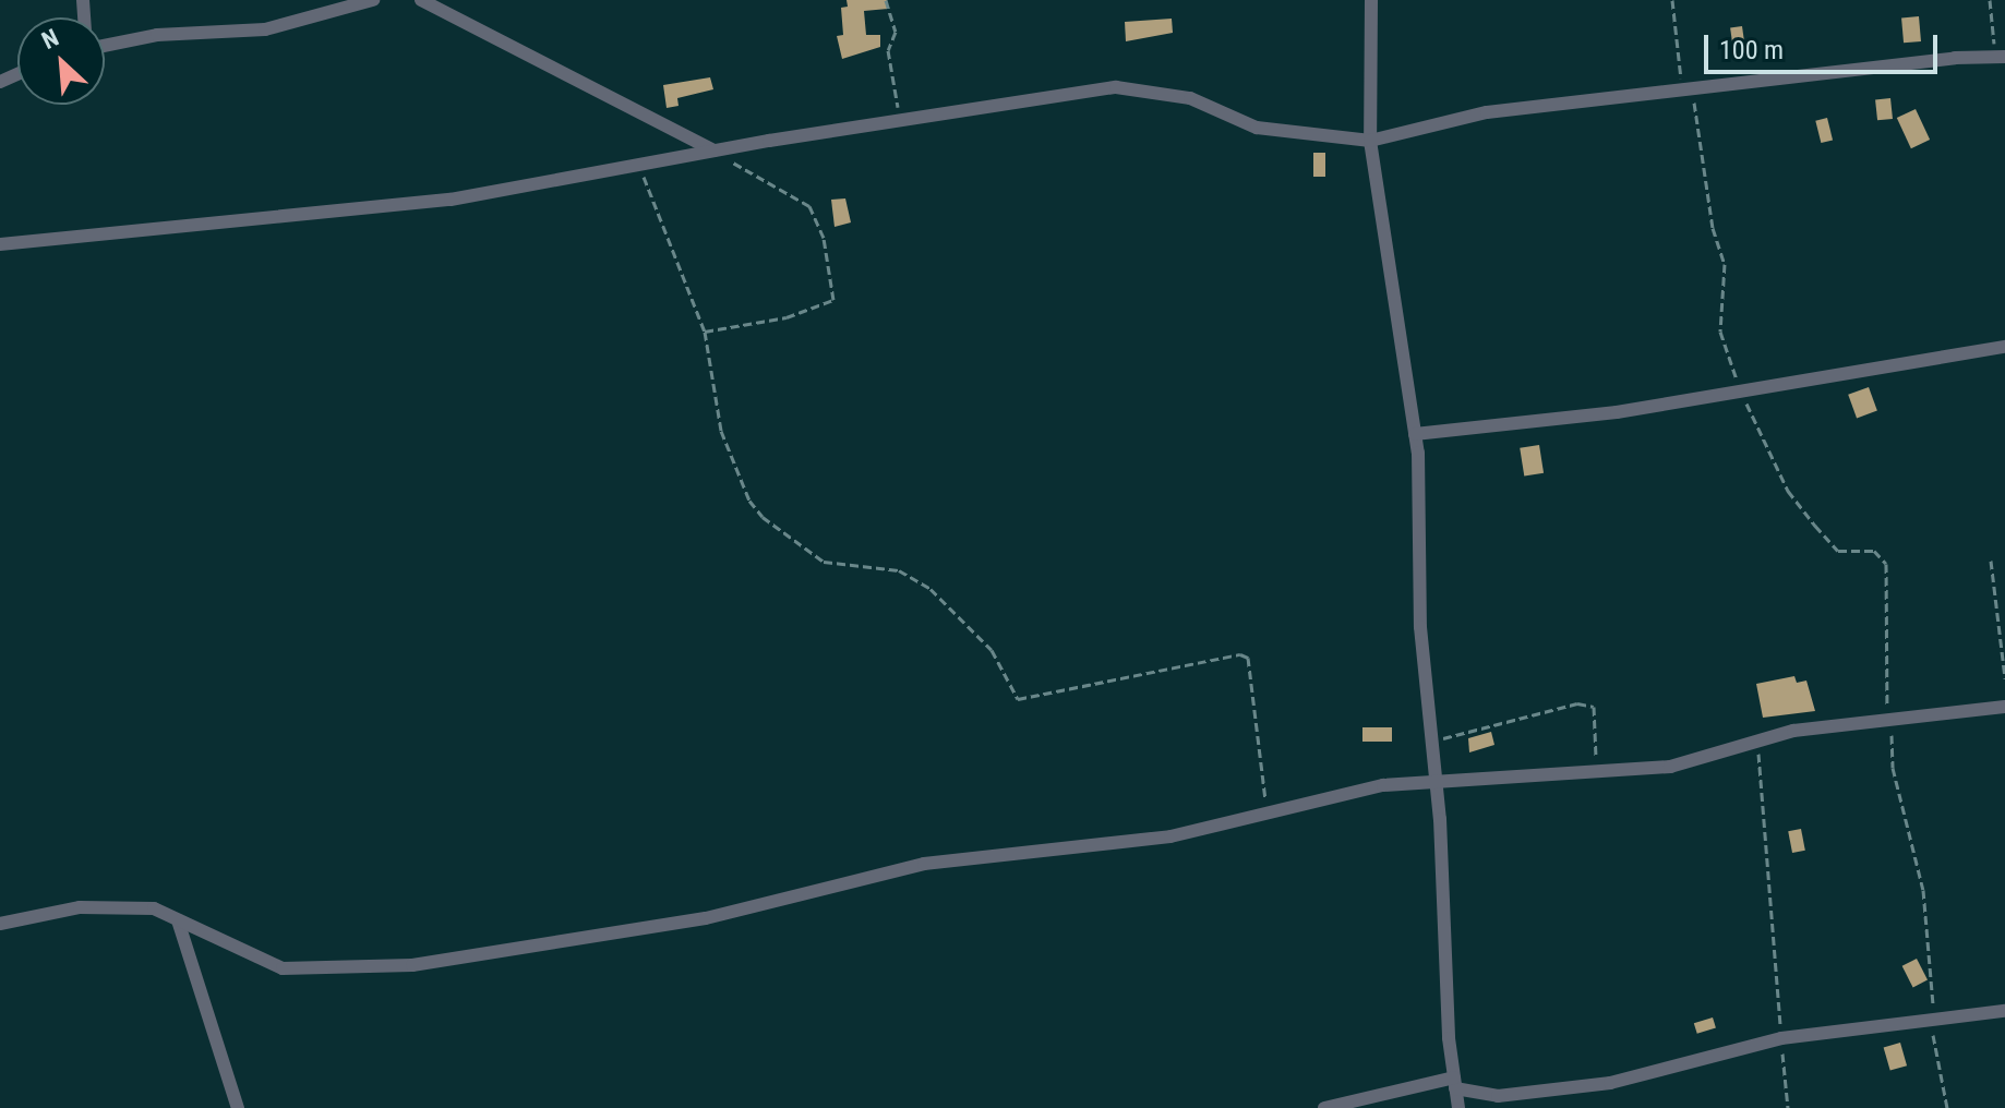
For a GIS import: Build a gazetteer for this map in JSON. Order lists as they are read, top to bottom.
{
  "scale_bar": "100 m",
  "north": "top left"
}
